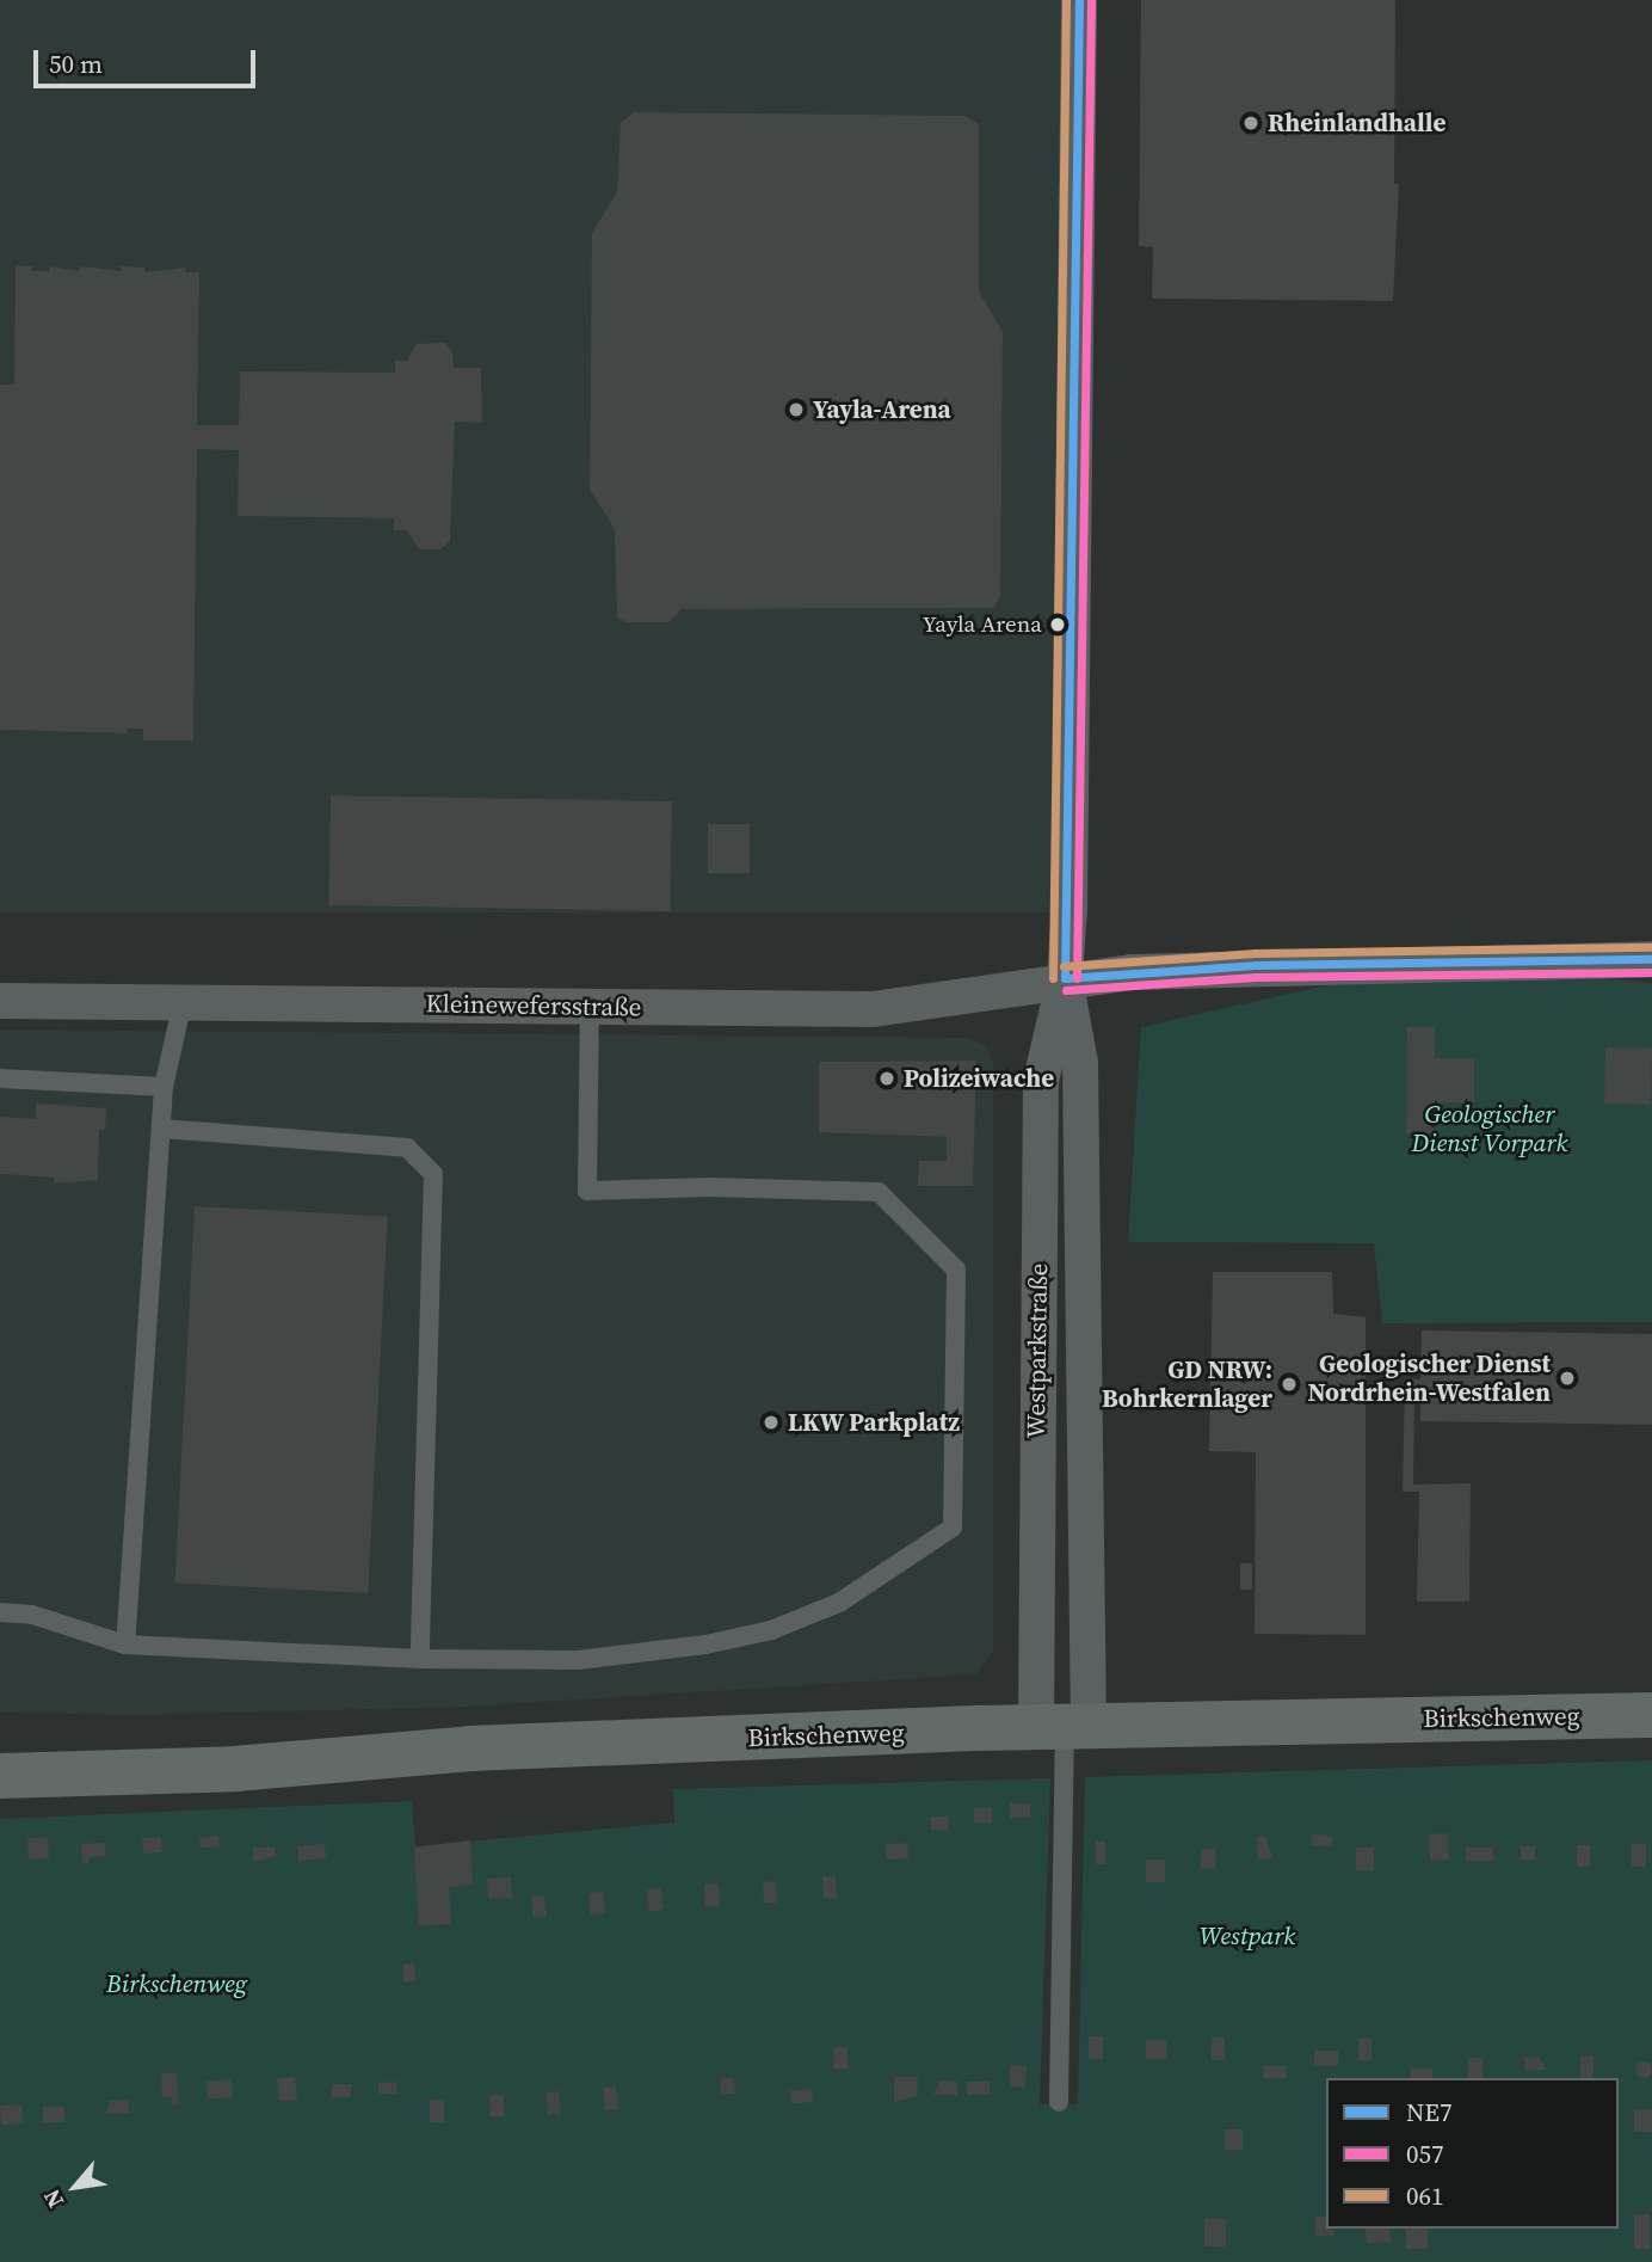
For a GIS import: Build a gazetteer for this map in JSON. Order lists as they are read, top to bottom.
{
  "streets": {
    "main road": ["Birkschenweg"],
    "street": ["Kleinewefersstraße", "Westparkstraße"]
  },
  "crossings": [
    ["Kleinewefersstraße", "Westparkstraße"],
    ["Westparkstraße", "Birkschenweg"]
  ],
  "parks": ["Geologischer Dienst Vorpark", "Westpark", "Birkschenweg"],
  "places": [
    "Rheinlandhalle",
    "Yayla-Arena",
    "Yayla Arena",
    "Polizeiwache",
    "Geologischer Dienst Nordrhein-Westfalen",
    "GD NRW: Bohrkernlager",
    "LKW Parkplatz"
  ],
  "lines": ["transit line NE7", "transit line 057", "transit line 061"],
  "legend": ["NE7", "057", "061"],
  "scale_bar": "50 m",
  "north": "bottom left"
}
